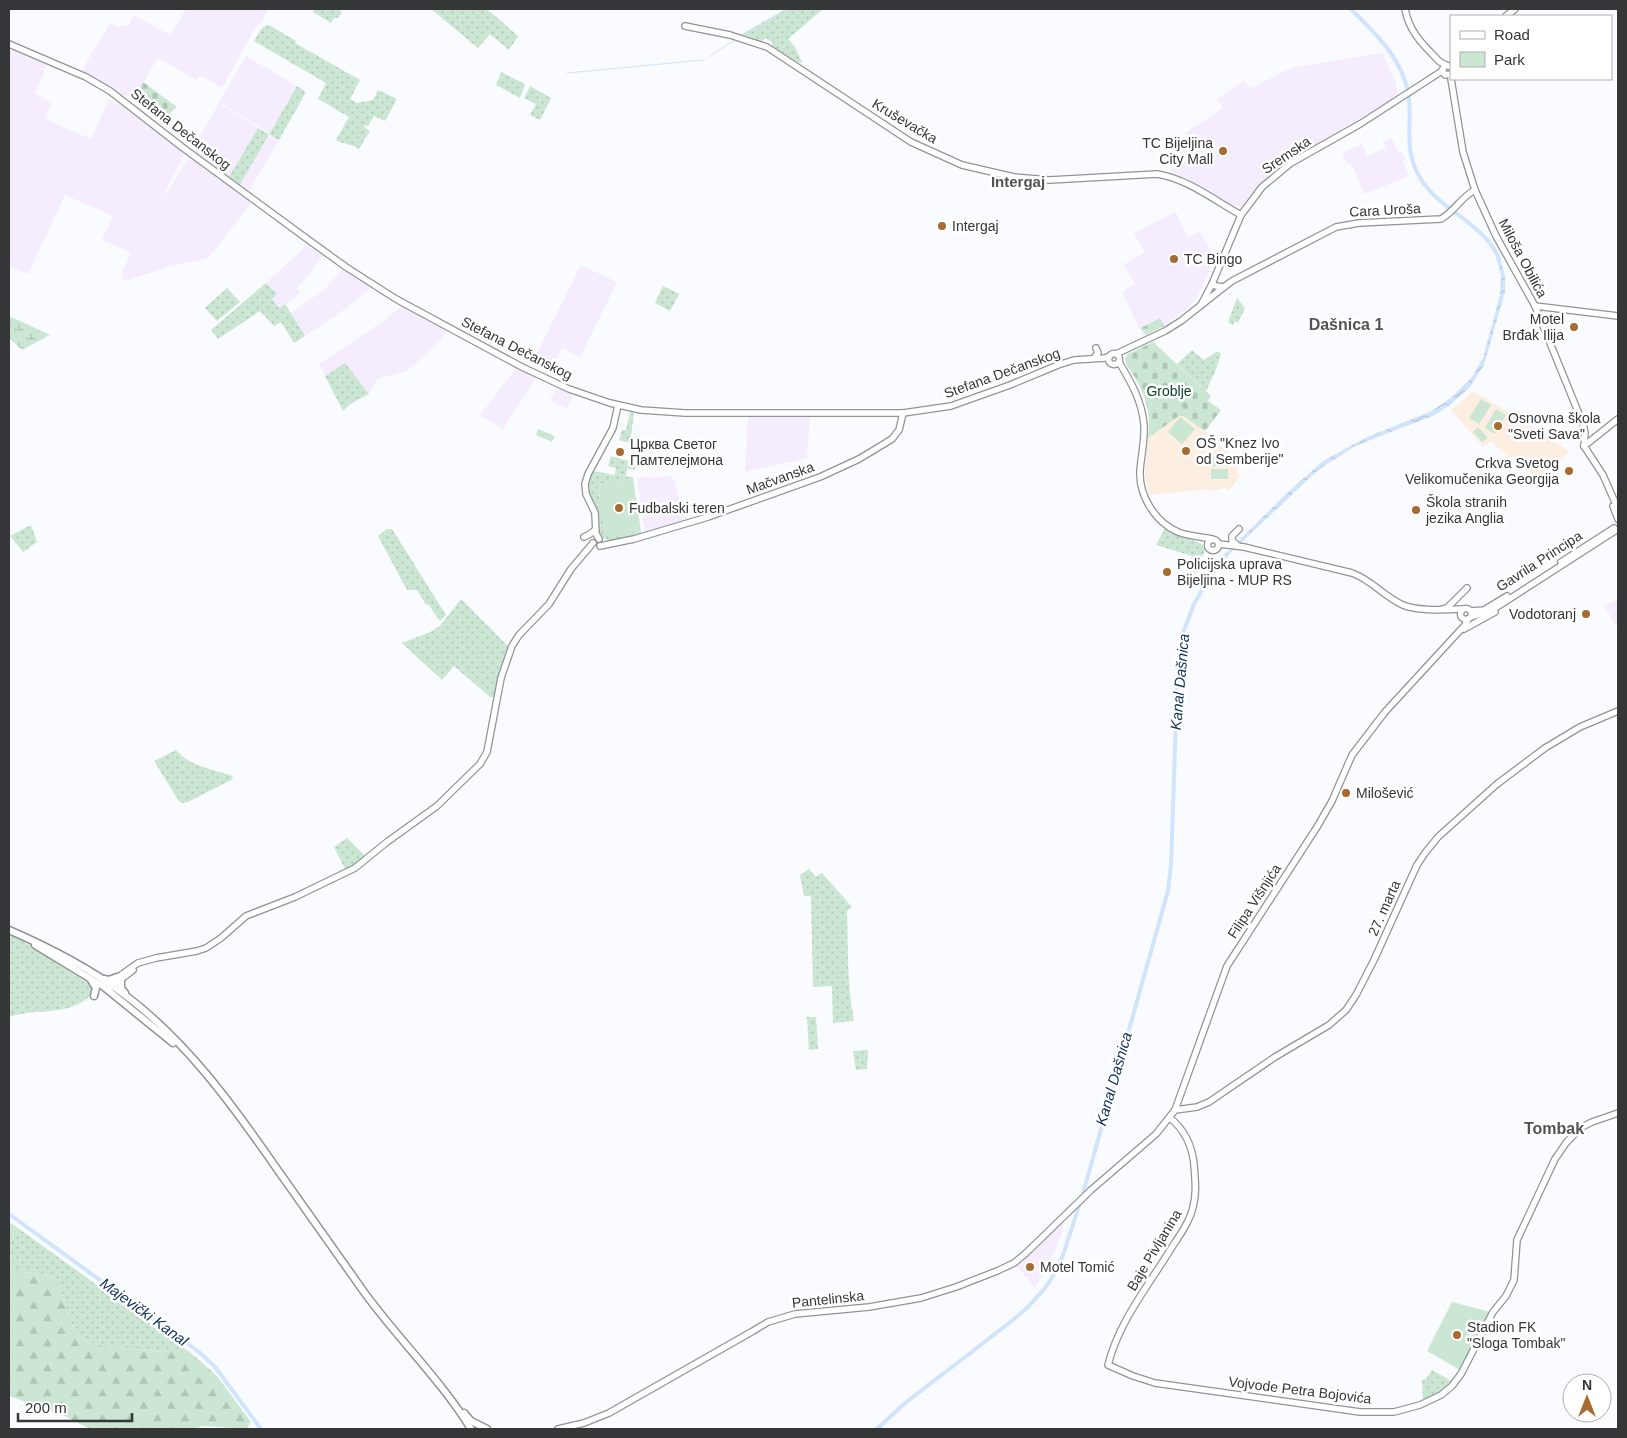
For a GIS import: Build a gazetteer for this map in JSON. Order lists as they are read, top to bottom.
{
  "streets": {
    "main road": [
      "Kruševačka",
      "Stefana Dečanskog",
      "Sremska",
      "Cara Uroša",
      "Miloša Obilića",
      "Mačvanska",
      "Gavrila Principa",
      "Filipa Višnjića",
      "27. marta",
      "Baje Pivljanina",
      "Pantelinska",
      "Vojvode Petra Bojovića"
    ]
  },
  "crossings": [
    ["Kruševačka", "Sremska"],
    ["Stefana Dečanskog", "Mačvanska"],
    ["Sremska", "Cara Uroša"],
    ["Sremska", "Miloša Obilića"],
    ["Cara Uroša", "Miloša Obilića"],
    ["Gavrila Principa", "Filipa Višnjića"],
    ["Filipa Višnjića", "27. marta"],
    ["Filipa Višnjića", "Baje Pivljanina"],
    ["Filipa Višnjića", "Pantelinska"],
    ["Baje Pivljanina", "Vojvode Petra Bojovića"]
  ],
  "districts": ["Intergaj", "Dašnica 1", "Tombak"],
  "water": ["Kanal Dašnica", "Majevički Kanal"],
  "parks": ["Groblje"],
  "places": [
    "TC Bijeljina City Mall",
    "Intergaj",
    "TC Bingo",
    "Motel Brđak Ilija",
    "Osnovna škola \"Sveti Sava\"",
    "OŠ \"Knez Ivo od Semberije\"",
    "Црква Светог Памтелејмона",
    "Crkva Svetog Velikomučenika Georgija",
    "Fudbalski teren",
    "Škola stranih jezika Anglia",
    "Policijska uprava Bijeljina - MUP RS",
    "Vodotoranj",
    "Milošević",
    "Motel Tomić",
    "Stadion FK \"Sloga Tombak\""
  ],
  "legend": ["Road", "Park"],
  "scale_bar": "200 m",
  "north": "top"
}
